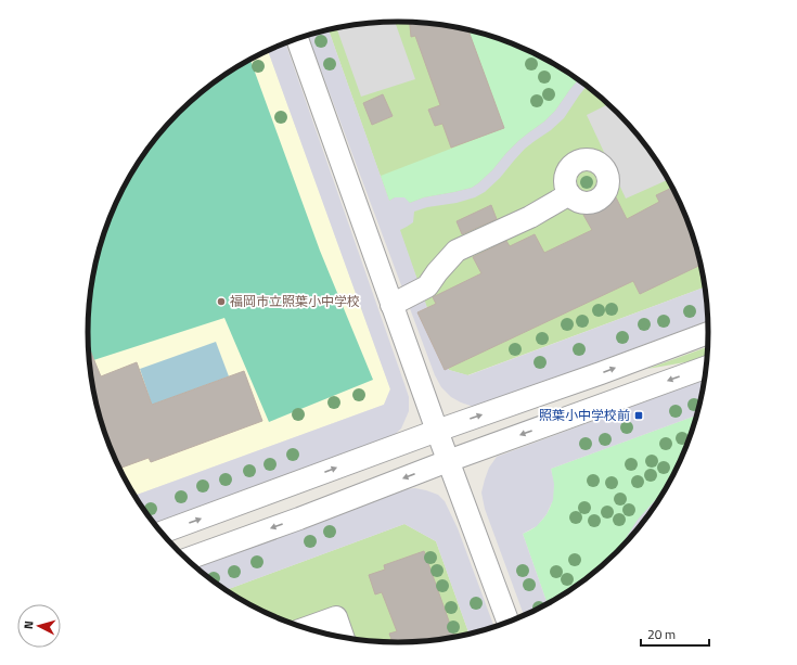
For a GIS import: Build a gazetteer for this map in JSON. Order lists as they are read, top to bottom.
{
  "places": {
    "other": ["福岡市立照葉小中学校"],
    "transit": ["照葉小中学校前"]
  },
  "scale_bar": "20 m",
  "north": "left"
}
